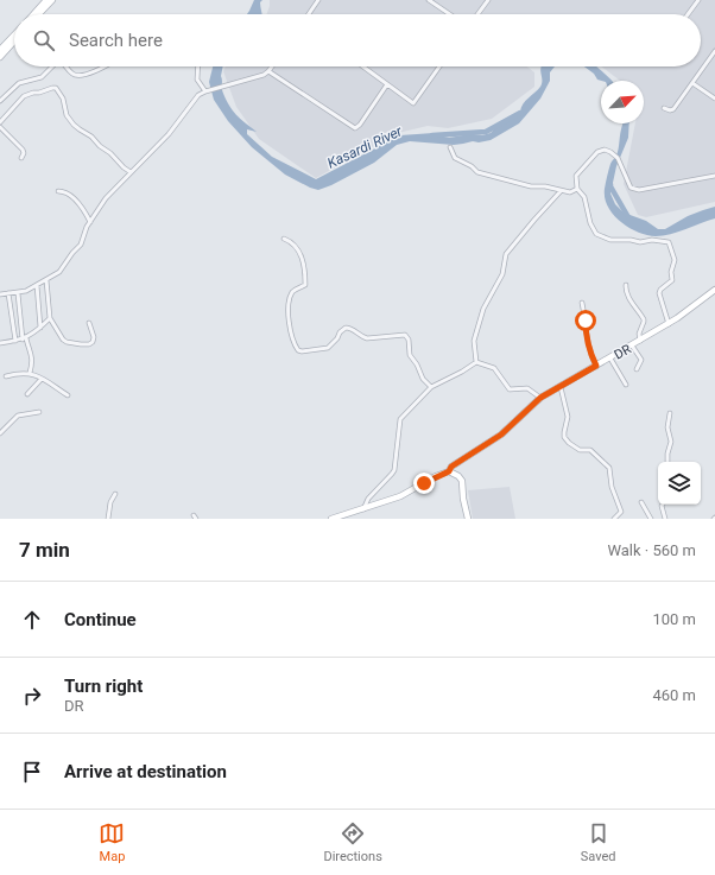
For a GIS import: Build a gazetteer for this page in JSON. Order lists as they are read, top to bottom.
{
  "streets": {
    "street": ["DR"]
  },
  "water": ["Kasardi River"],
  "north": "top right",
  "page": {
    "search": "Search here",
    "heading": ["7 min", "Walk · 560 m"],
    "list": [
      ["Continue", "100 m"],
      ["Turn right", "DR", "460 m"],
      "Arrive at destination"
    ],
    "nav": ["Map", "Directions", "Saved"]
  }
}
